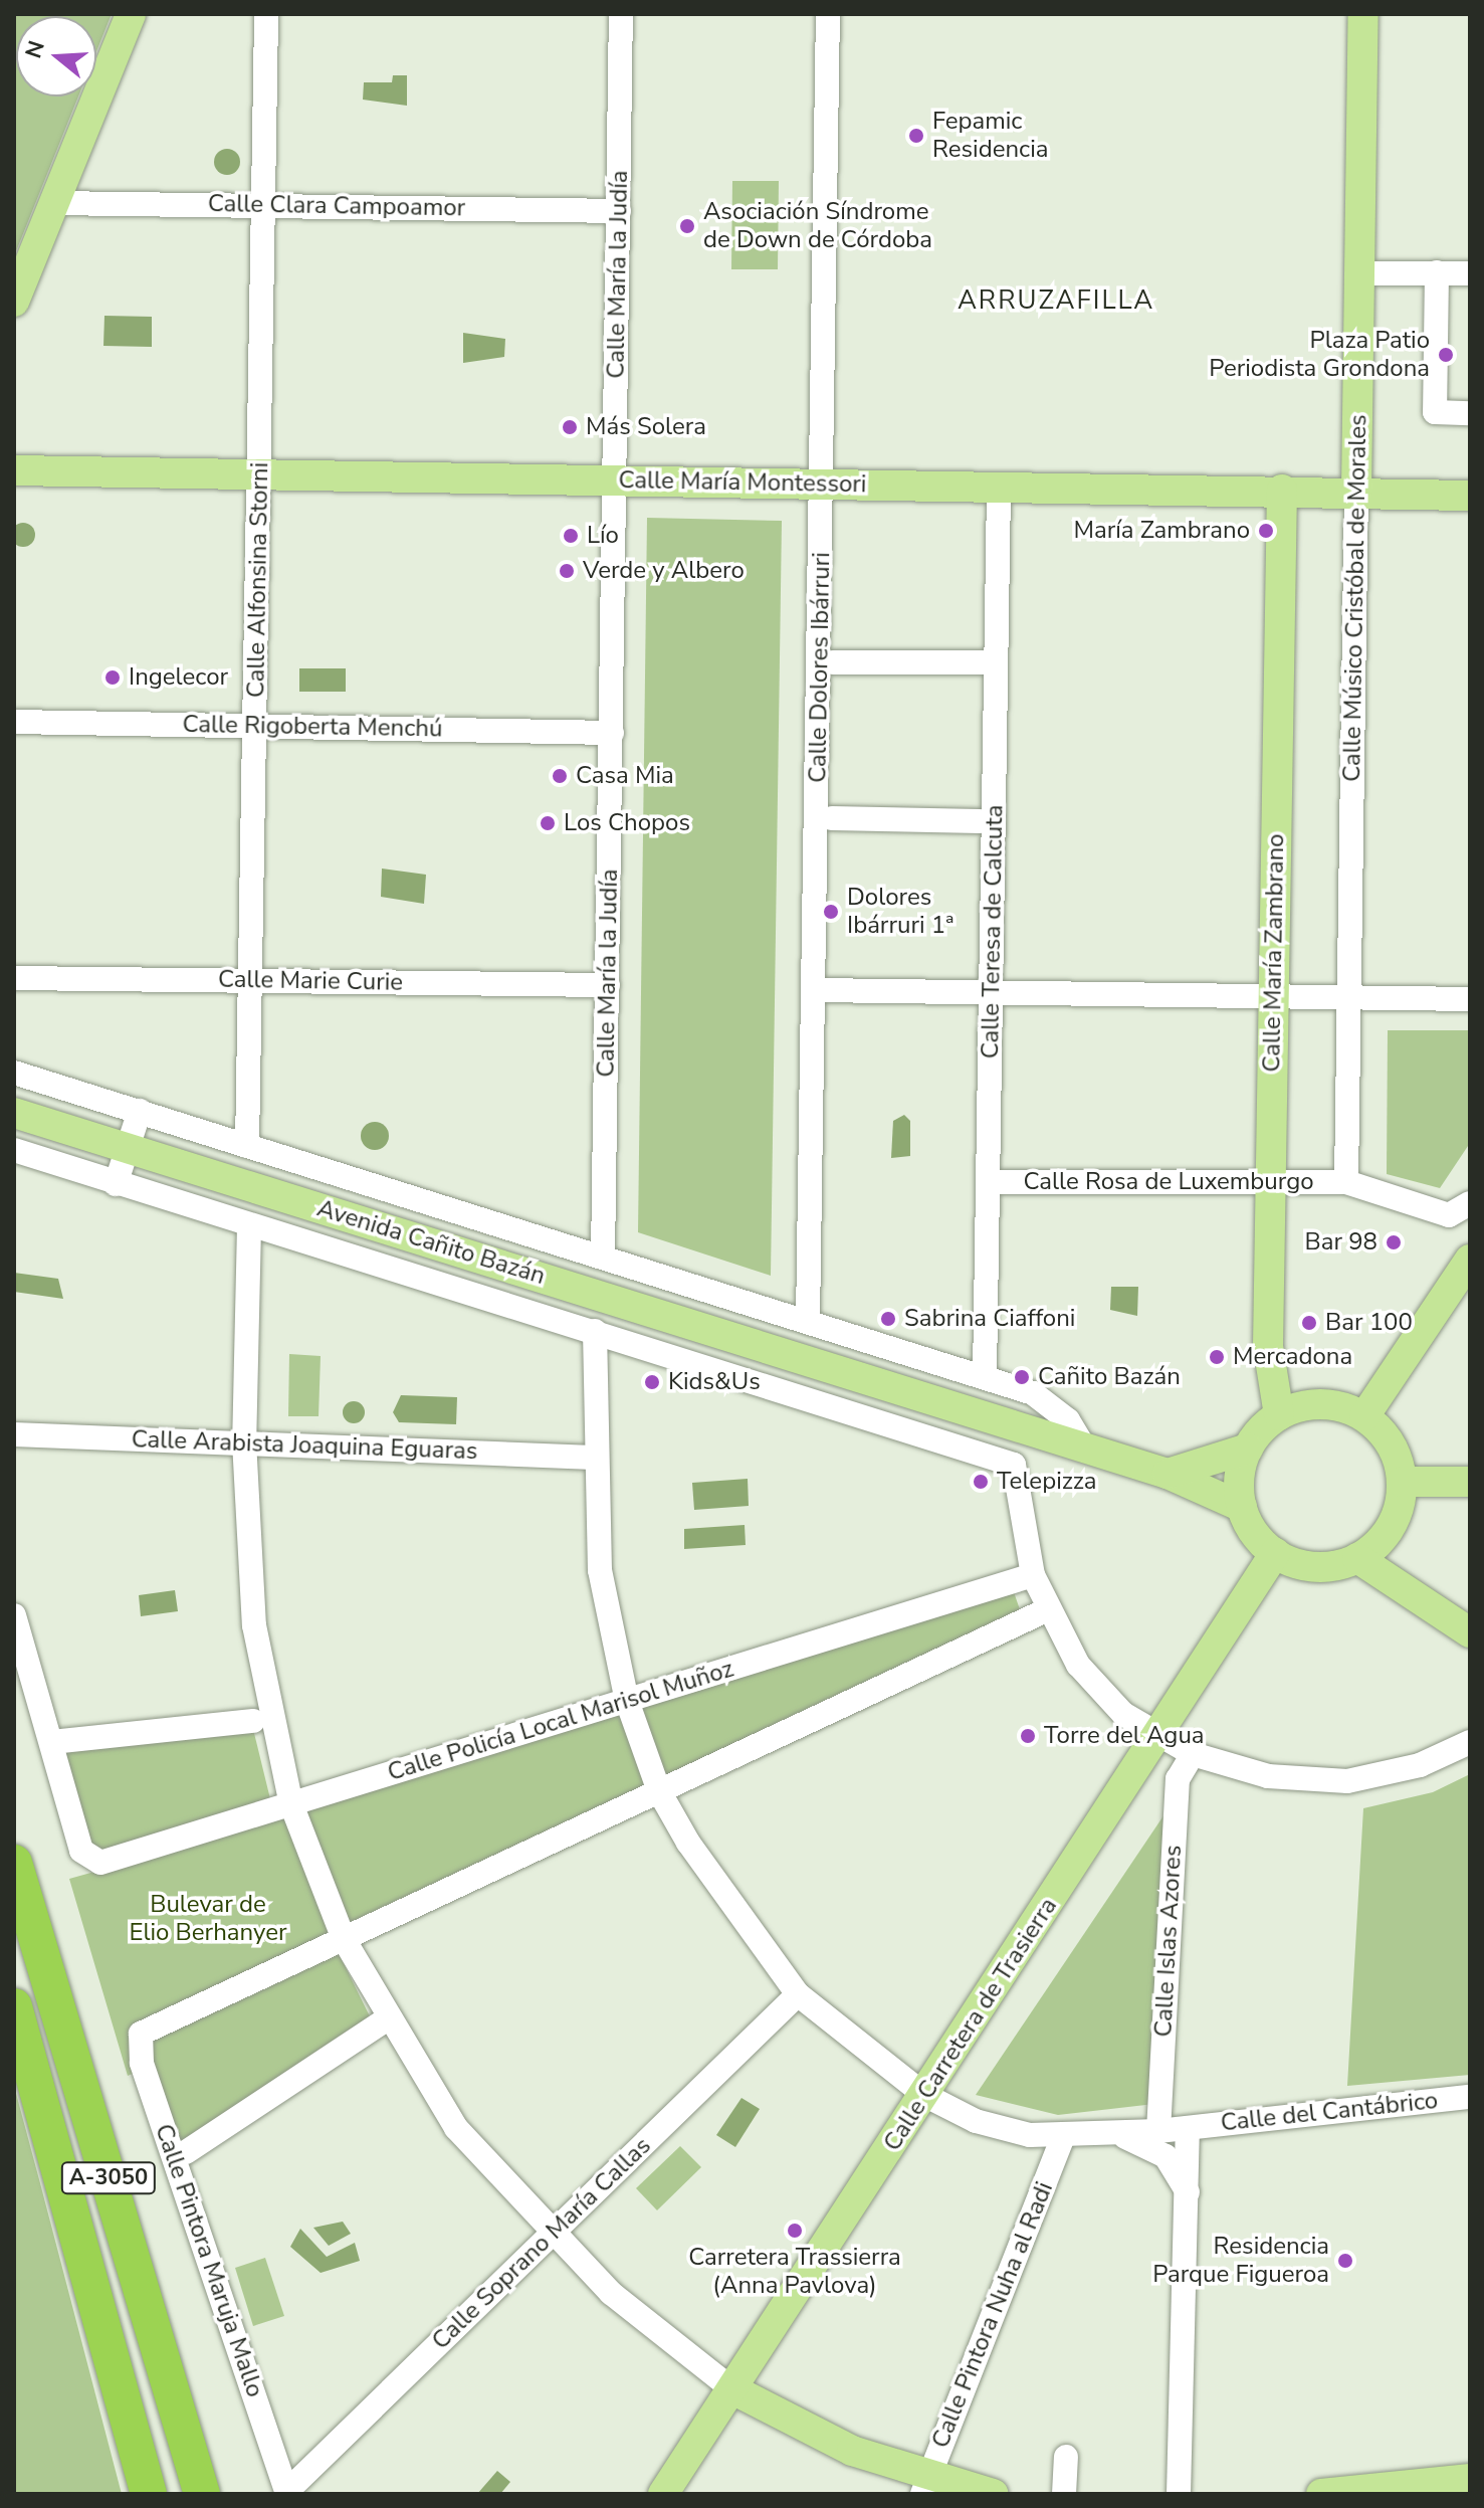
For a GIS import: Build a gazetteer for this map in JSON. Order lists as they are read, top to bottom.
{
  "streets": {
    "highway": ["A-3050"],
    "main road": [
      "Calle María Montessori",
      "Calle Músico Cristóbal de Morales",
      "Calle María Zambrano",
      "Avenida Cañito Bazán",
      "Calle Carretera de Trasierra"
    ],
    "street": [
      "Calle Clara Campoamor",
      "Calle María la Judía",
      "Calle Alfonsina Storni",
      "Calle Dolores Ibárruri",
      "Calle Rigoberta Menchú",
      "Calle Teresa de Calcuta",
      "Calle Marie Curie",
      "Calle Rosa de Luxemburgo",
      "Calle Arabista Joaquina Eguaras",
      "Calle Policía Local Marisol Muñoz",
      "Calle Islas Azores",
      "Calle del Cantábrico",
      "Calle Soprano María Callas",
      "Calle Pintora Maruja Mallo",
      "Calle Pintora Nuha al Radi"
    ]
  },
  "crossings": [
    ["Calle Clara Campoamor", "Calle María la Judía"],
    ["Calle Clara Campoamor", "Calle Alfonsina Storni"],
    ["Calle María la Judía", "Calle María Montessori"],
    ["Calle María la Judía", "Calle Rigoberta Menchú"],
    ["Calle María la Judía", "Calle Marie Curie"],
    ["Calle María la Judía", "Avenida Cañito Bazán"],
    ["Calle María Montessori", "Calle Alfonsina Storni"],
    ["Calle María Montessori", "Calle Músico Cristóbal de Morales"],
    ["Calle María Montessori", "Calle Dolores Ibárruri"],
    ["Calle María Montessori", "Calle Teresa de Calcuta"],
    ["Calle María Montessori", "Calle María Zambrano"],
    ["Calle Alfonsina Storni", "Calle Rigoberta Menchú"],
    ["Calle Alfonsina Storni", "Calle Marie Curie"],
    ["Calle Alfonsina Storni", "Avenida Cañito Bazán"],
    ["Calle Músico Cristóbal de Morales", "Calle Rosa de Luxemburgo"],
    ["Calle Dolores Ibárruri", "Avenida Cañito Bazán"],
    ["Calle Teresa de Calcuta", "Calle Rosa de Luxemburgo"],
    ["Calle Teresa de Calcuta", "Avenida Cañito Bazán"],
    ["Calle María Zambrano", "Calle Rosa de Luxemburgo"],
    ["Calle María Zambrano", "Avenida Cañito Bazán"],
    ["Calle María Zambrano", "Calle Carretera de Trasierra"],
    ["Avenida Cañito Bazán", "Calle Policía Local Marisol Muñoz"],
    ["Avenida Cañito Bazán", "Calle Carretera de Trasierra"],
    ["Avenida Cañito Bazán", "Calle del Cantábrico"],
    ["Calle Arabista Joaquina Eguaras", "Calle del Cantábrico"],
    ["Calle Policía Local Marisol Muñoz", "Calle del Cantábrico"],
    ["Calle Islas Azores", "Calle del Cantábrico"],
    ["Calle Carretera de Trasierra", "Calle del Cantábrico"],
    ["Calle del Cantábrico", "Calle Soprano María Callas"],
    ["Calle del Cantábrico", "Calle Pintora Nuha al Radi"],
    ["Calle Soprano María Callas", "Calle Pintora Maruja Mallo"]
  ],
  "districts": ["ARRUZAFILLA"],
  "parks": ["Bulevar de Elio Berhanyer"],
  "places": [
    "Fepamic Residencia",
    "Asociación Síndrome de Down de Córdoba",
    "Plaza Patio Periodista Grondona",
    "Más Solera",
    "María Zambrano",
    "Lío",
    "Verde y Albero",
    "Ingelecor",
    "Casa Mia",
    "Los Chopos",
    "Dolores Ibárruri 1ª",
    "Bar 98",
    "Sabrina Ciaffoni",
    "Bar 100",
    "Mercadona",
    "Cañito Bazán",
    "Kids&Us",
    "Telepizza",
    "Torre del Agua",
    "Carretera Trassierra (Anna Pavlova)",
    "Residencia Parque Figueroa"
  ],
  "north": "left"
}
